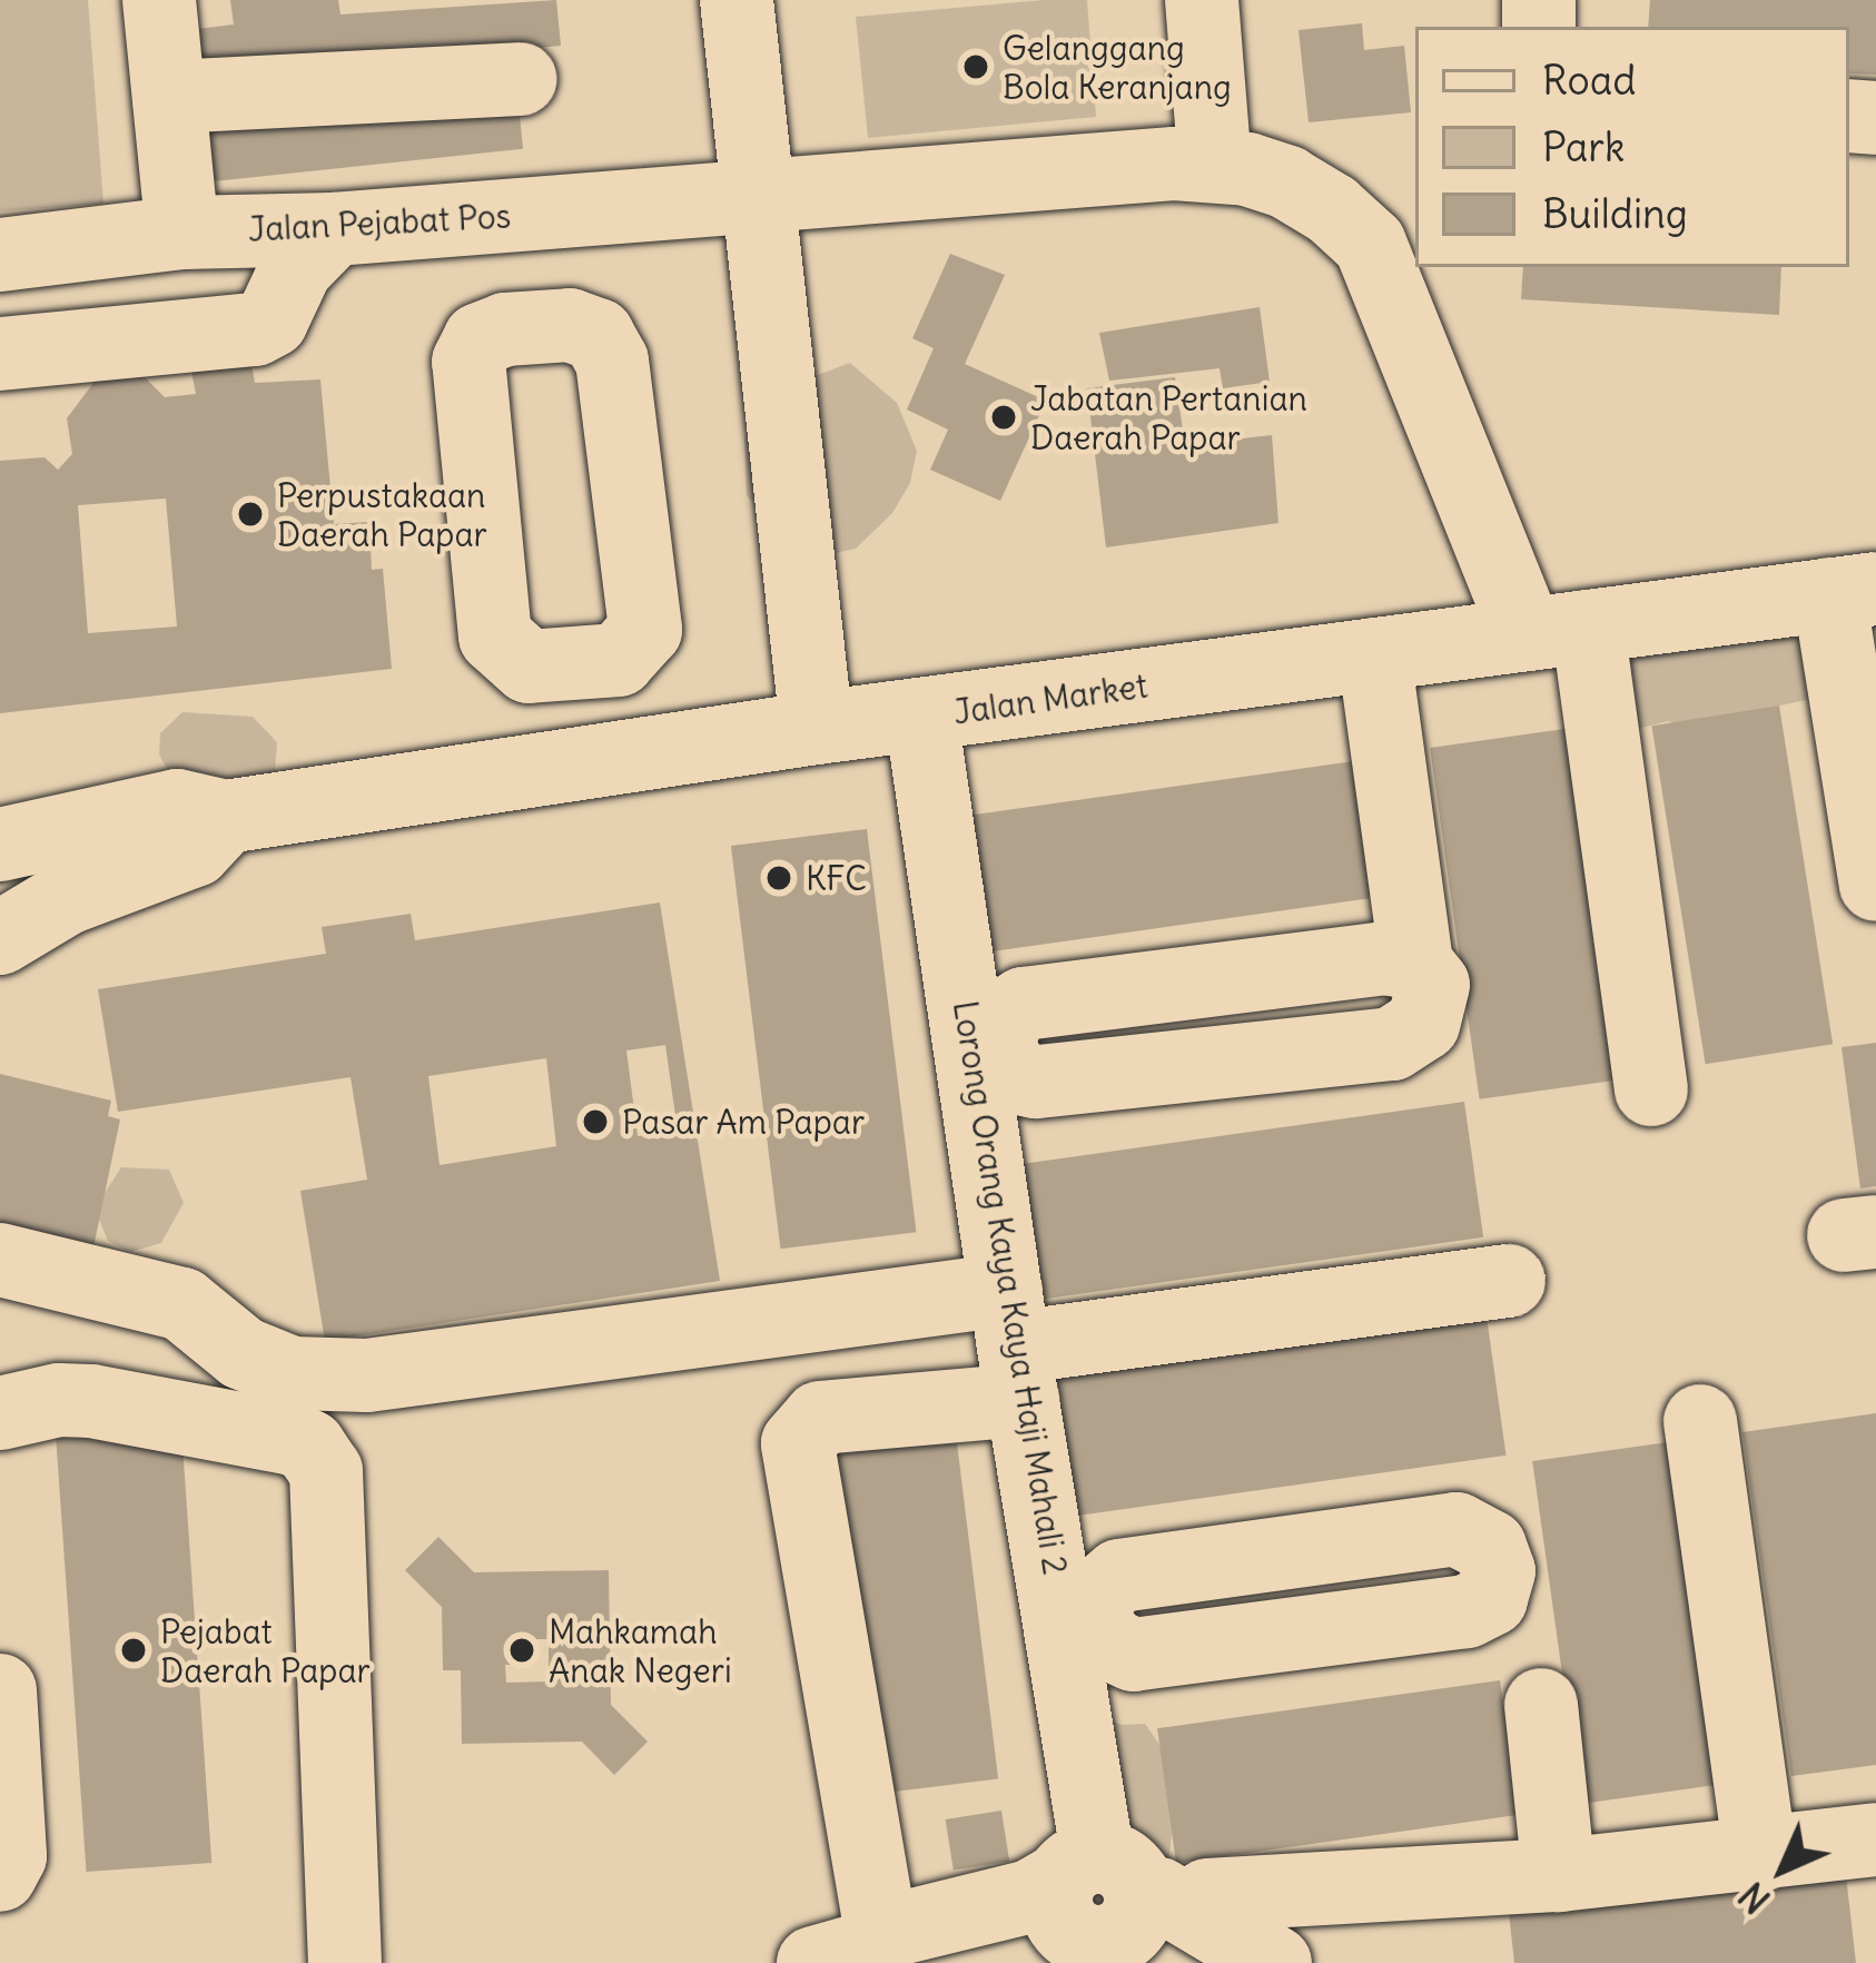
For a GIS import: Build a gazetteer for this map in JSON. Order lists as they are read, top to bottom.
{
  "streets": {
    "street": ["Jalan Pejabat Pos", "Jalan Market", "Lorong Orang Kaya Kaya Haji Mahali 2"]
  },
  "crossings": [
    ["Jalan Market", "Lorong Orang Kaya Kaya Haji Mahali 2"]
  ],
  "places": [
    "Gelanggang Bola Keranjang",
    "Jabatan Pertanian Daerah Papar",
    "Perpustakaan Daerah Papar",
    "KFC",
    "Pasar Am Papar",
    "Pejabat Daerah Papar",
    "Mahkamah Anak Negeri"
  ],
  "legend": ["Road", "Park", "Building"],
  "north": "bottom left"
}
